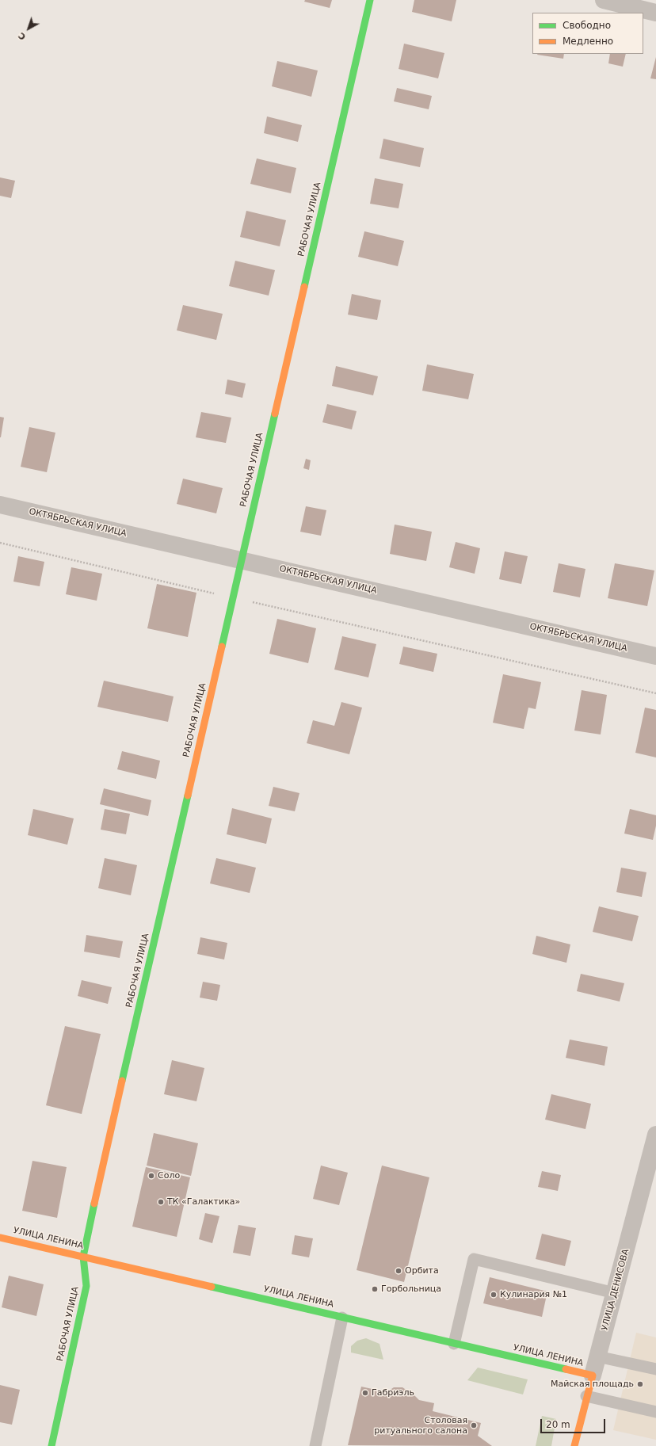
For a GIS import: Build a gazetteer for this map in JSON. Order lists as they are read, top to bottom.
{
  "streets": {
    "street": [
      "РАБОЧАЯ УЛИЦА",
      "ОКТЯБРЬСКАЯ УЛИЦА",
      "УЛИЦА ЛЕНИНА",
      "УЛИЦА ДЕНИСОВА"
    ]
  },
  "crossings": [
    ["РАБОЧАЯ УЛИЦА", "ОКТЯБРЬСКАЯ УЛИЦА"],
    ["РАБОЧАЯ УЛИЦА", "УЛИЦА ЛЕНИНА"],
    ["УЛИЦА ЛЕНИНА", "УЛИЦА ДЕНИСОВА"]
  ],
  "places": [
    "Соло",
    "ТК «Галактика»",
    "Орбита",
    "Горбольница",
    "Кулинария №1",
    "Майская площадь",
    "Габриэль",
    "Столовая ритуального салона"
  ],
  "legend": ["Свободно", "Медленно"],
  "scale_bar": "20 m",
  "north": "bottom left"
}
